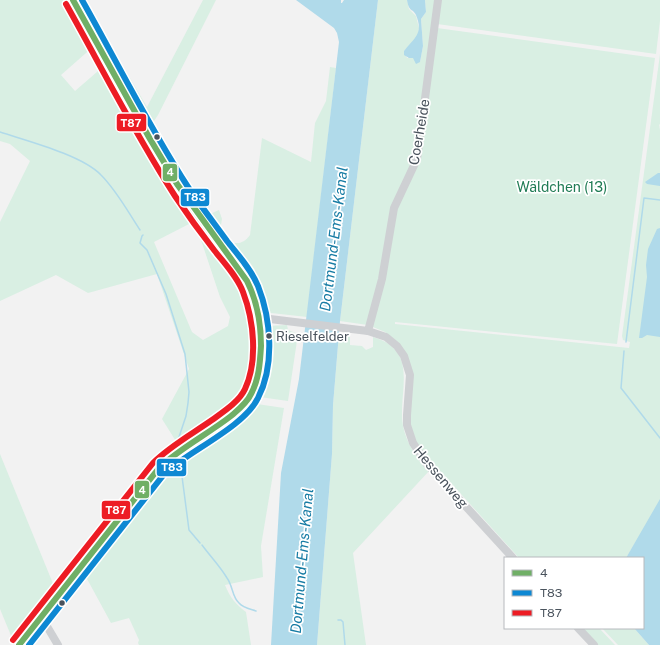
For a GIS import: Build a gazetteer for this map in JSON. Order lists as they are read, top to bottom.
{
  "streets": {
    "street": ["Coerheide", "Hessenweg"]
  },
  "crossings": [
    ["Coerheide", "Hessenweg"]
  ],
  "water": ["Dortmund-Ems-Kanal"],
  "parks": ["Wäldchen (13)"],
  "places": ["Rieselfelder"],
  "lines": ["transit line 4", "transit line T83", "transit line T87"],
  "legend": ["4", "T83", "T87"]
}
